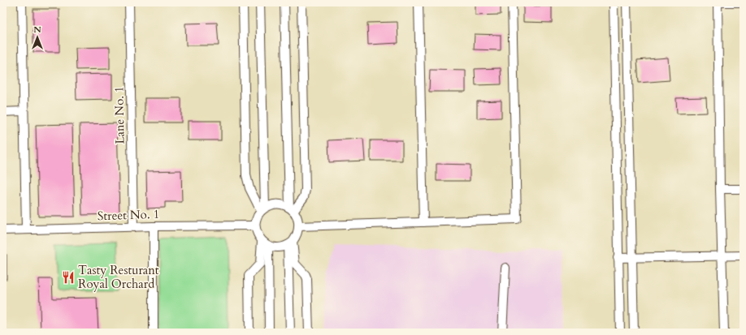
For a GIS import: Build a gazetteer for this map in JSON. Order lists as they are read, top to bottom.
{
  "streets": {
    "street": ["Lane No. 1", "Street No. 1"]
  },
  "crossings": [
    ["Lane No. 1", "Street No. 1"]
  ],
  "places": {
    "restaurant": ["Tasty Resturant Royal Orchard"]
  },
  "north": "top"
}
